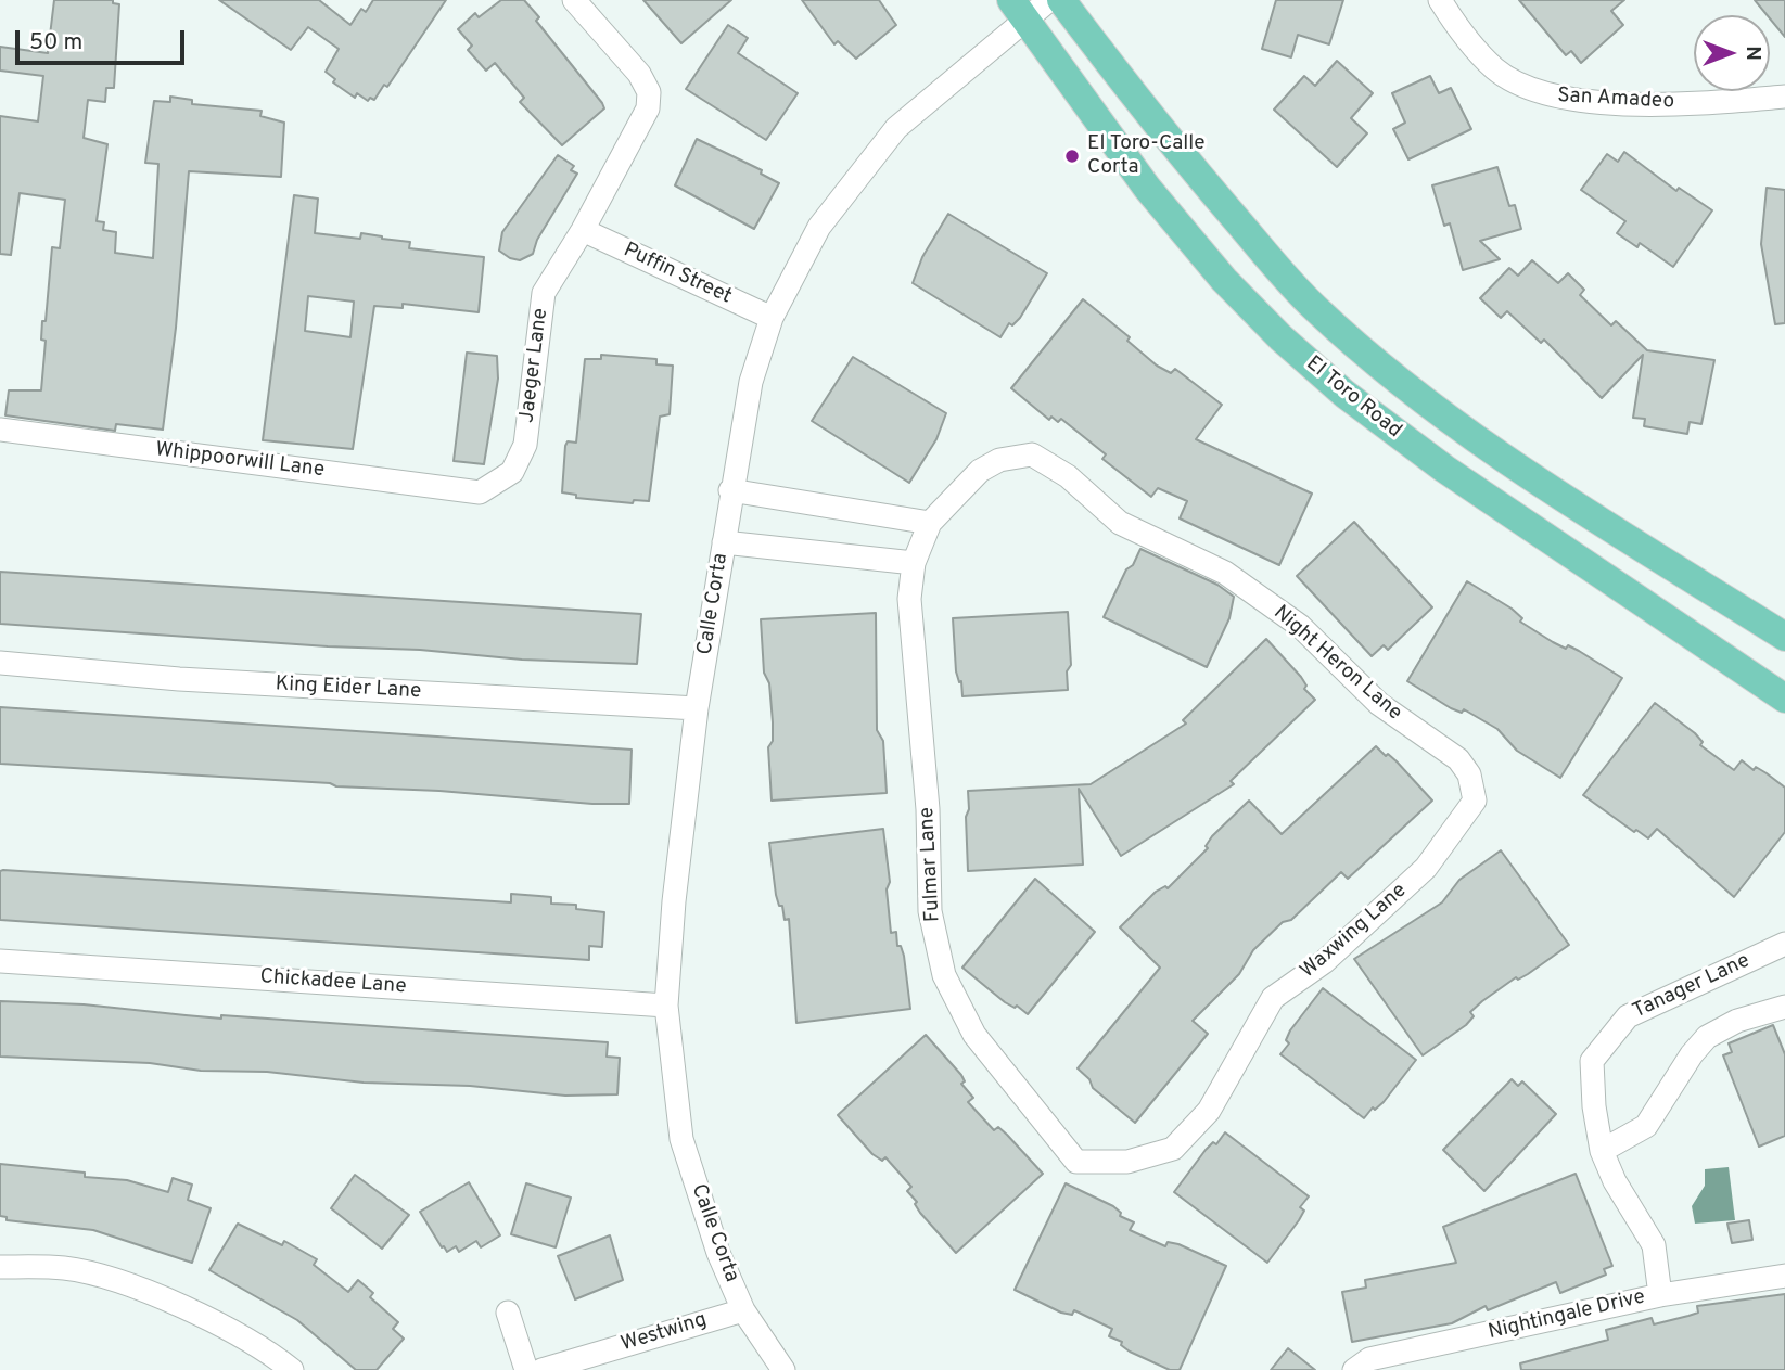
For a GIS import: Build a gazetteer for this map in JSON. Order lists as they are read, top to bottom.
{
  "streets": {
    "main road": ["El Toro Road"],
    "street": [
      "San Amadeo",
      "Puffin Street",
      "Jaeger Lane",
      "Whippoorwill Lane",
      "Calle Corta",
      "Night Heron Lane",
      "King Eider Lane",
      "Fulmar Lane",
      "Waxwing Lane",
      "Chickadee Lane",
      "Tanager Lane",
      "Nightingale Drive",
      "Westwing"
    ]
  },
  "crossings": [
    ["Puffin Street", "Jaeger Lane"],
    ["Puffin Street", "Calle Corta"],
    ["Jaeger Lane", "Whippoorwill Lane"],
    ["El Toro Road", "Calle Corta"],
    ["Calle Corta", "King Eider Lane"],
    ["Calle Corta", "Chickadee Lane"],
    ["Calle Corta", "Westwing"],
    ["Night Heron Lane", "Fulmar Lane"],
    ["Night Heron Lane", "Waxwing Lane"],
    ["Fulmar Lane", "Waxwing Lane"],
    ["Tanager Lane", "Nightingale Drive"]
  ],
  "places": ["El Toro-Calle Corta"],
  "scale_bar": "50 m",
  "north": "right"
}
